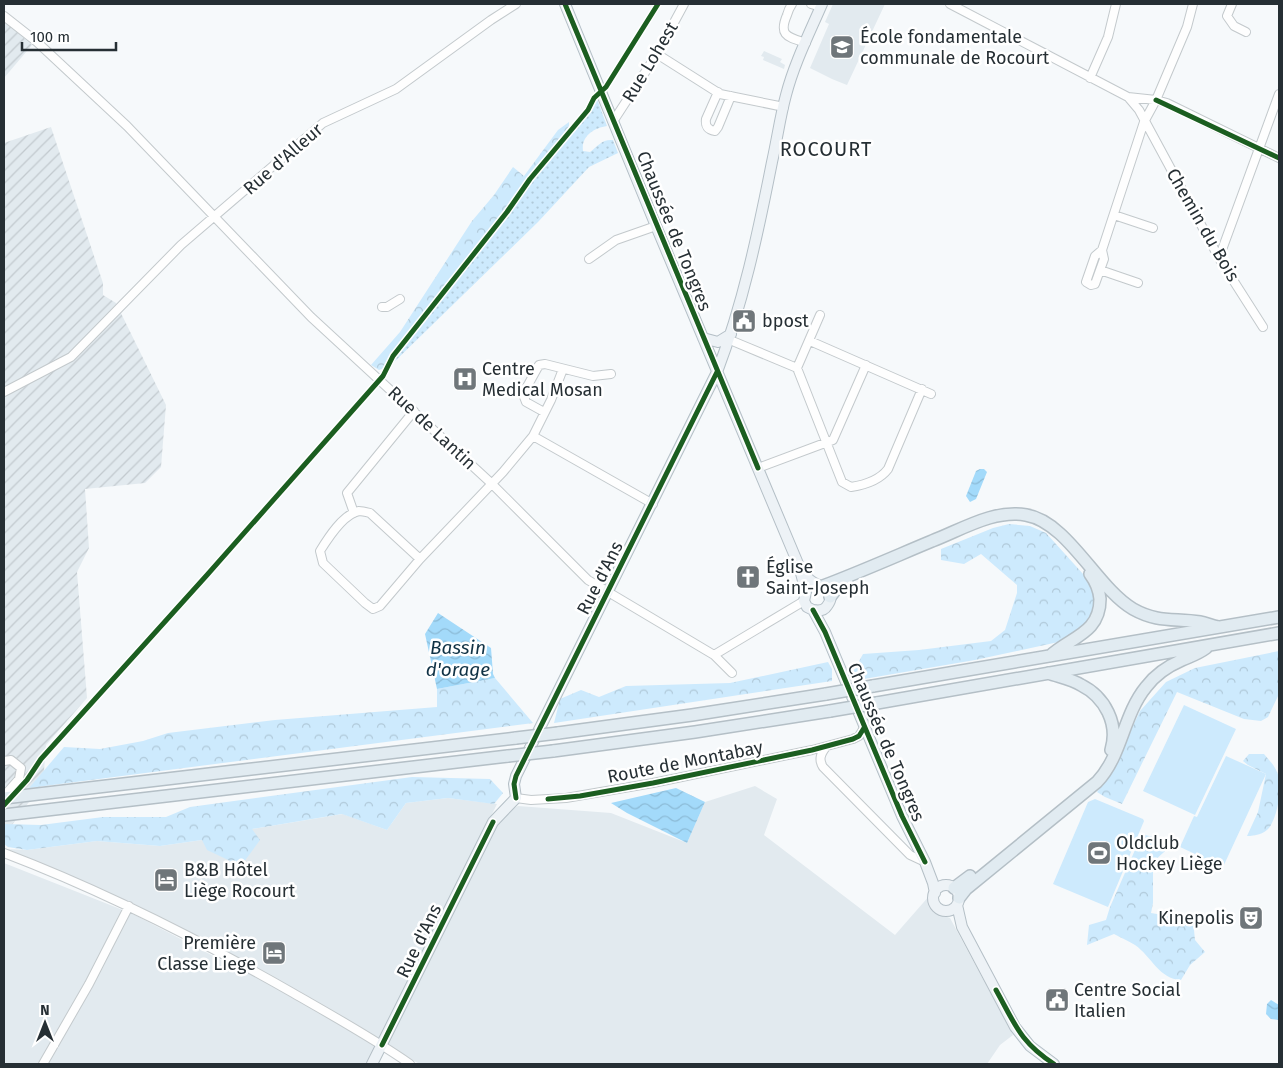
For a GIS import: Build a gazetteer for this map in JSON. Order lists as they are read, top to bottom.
{
  "streets": {
    "main road": ["Chaussée de Tongres", "Rue d'Ans"],
    "street": [
      "Rue Lohest",
      "Rue d'Alleur",
      "Chemin du Bois",
      "Rue de Lantin",
      "Route de Montabay"
    ]
  },
  "crossings": [
    ["Rue Lohest", "Chaussée de Tongres"],
    ["Rue d'Alleur", "Rue de Lantin"],
    ["Chaussée de Tongres", "Rue d'Ans"],
    ["Chaussée de Tongres", "Route de Montabay"],
    ["Rue de Lantin", "Rue d'Ans"],
    ["Rue d'Ans", "Route de Montabay"]
  ],
  "districts": ["ROCOURT"],
  "water": ["Bassin d'orage"],
  "places": {
    "school or university": ["École fondamentale communale de Rocourt"],
    "public building": ["bpost", "Centre Social Italien"],
    "hospital": ["Centre Medical Mosan"],
    "church": ["Église Saint-Joseph"],
    "sports": ["Oldclub Hockey Liège"],
    "hotel": ["B&B Hôtel Liège Rocourt", "Première Classe Liege"],
    "theatre": ["Kinepolis"]
  },
  "scale_bar": "100 m",
  "north": "top"
}
